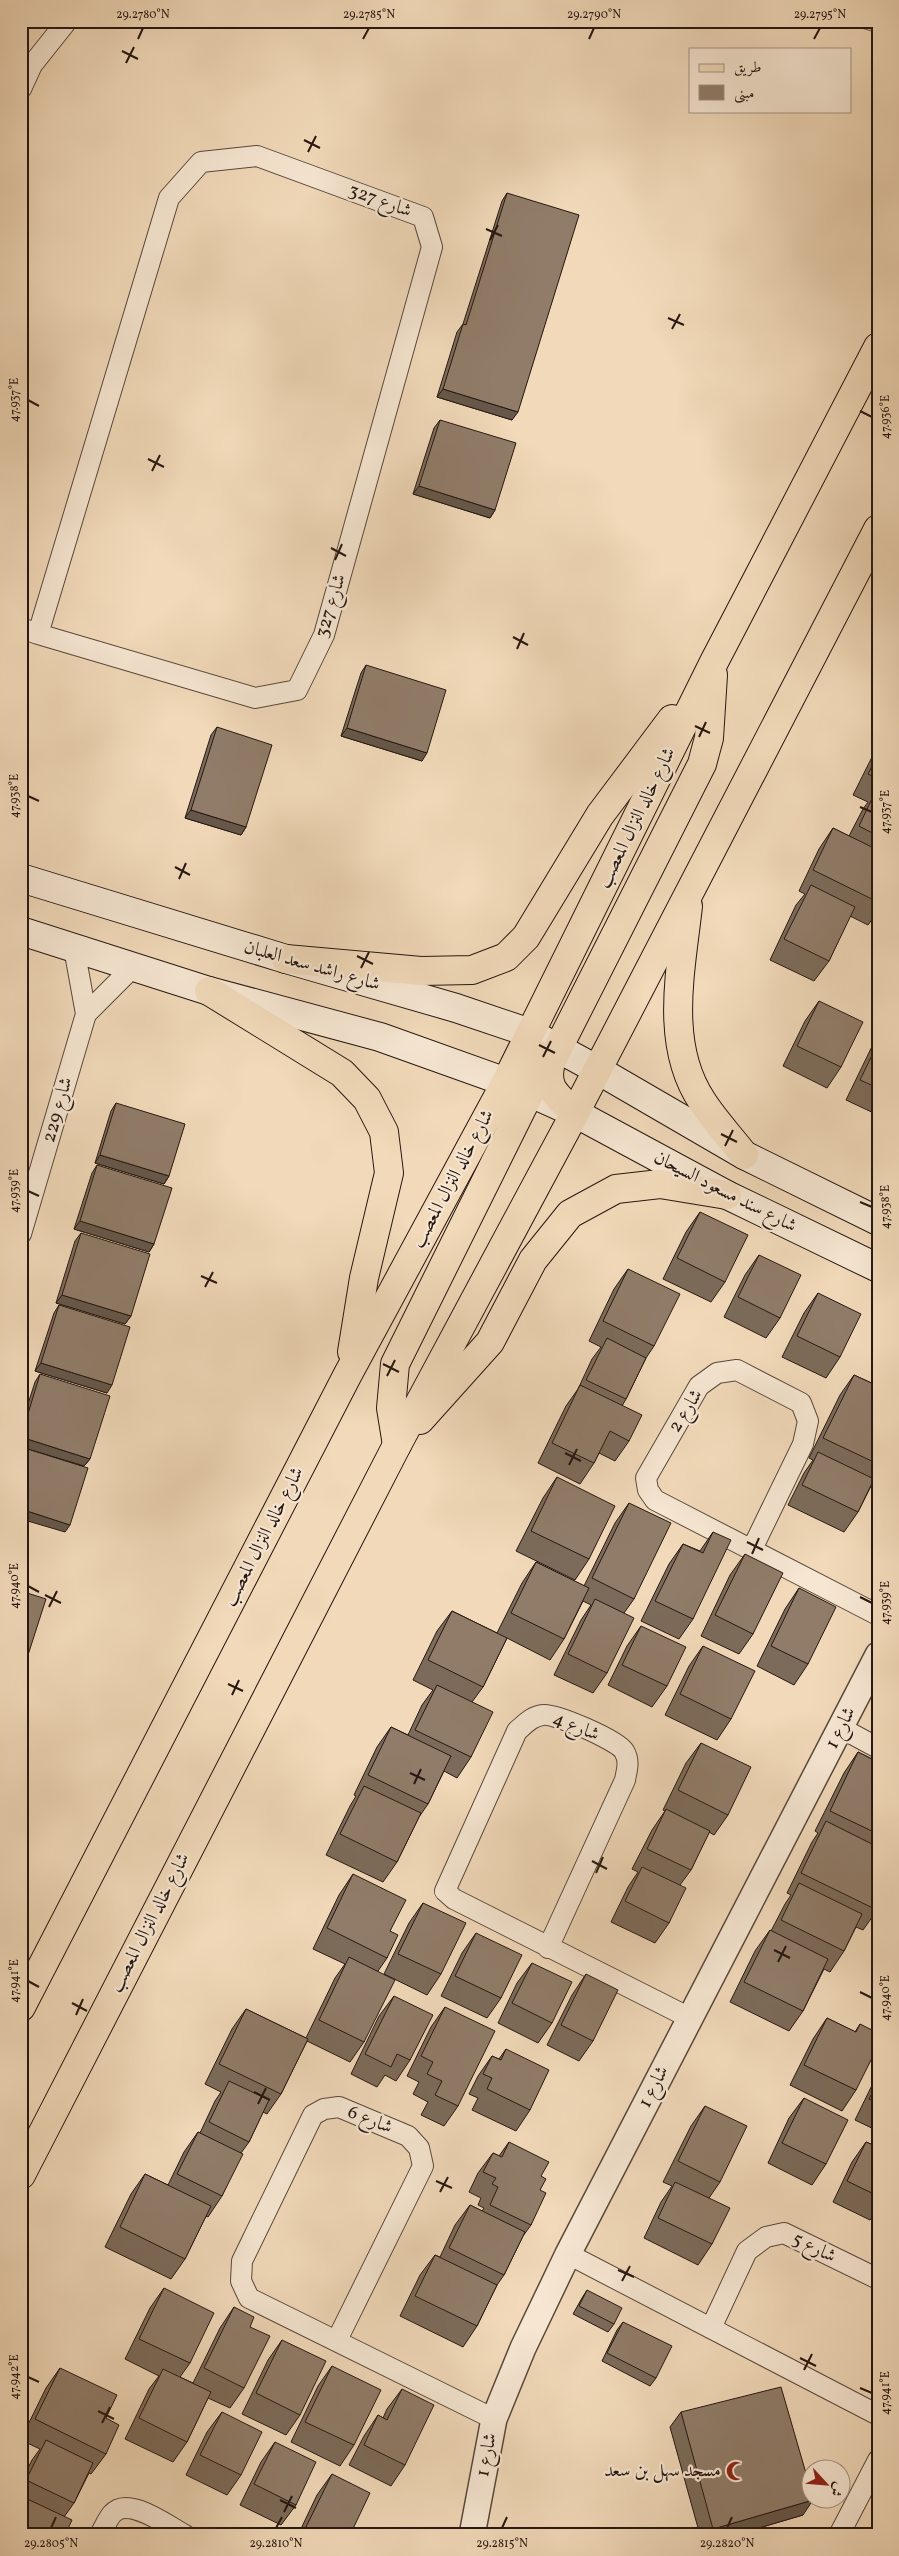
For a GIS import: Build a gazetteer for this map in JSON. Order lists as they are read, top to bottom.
{
  "streets": {
    "main road": ["شارع خالد النزال المعصب", "شارع راشد سعد العلبان", "شارع سند مسعود السيحان"],
    "street": [
      "شارع 327",
      "شارع 229",
      "شارع 2",
      "شارع 4",
      "شارع 1",
      "شارع 6",
      "شارع 5"
    ]
  },
  "crossings": [
    ["شارع خالد النزال المعصب", "شارع راشد سعد العلبان"],
    ["شارع خالد النزال المعصب", "شارع سند مسعود السيحان"],
    ["شارع 4", "شارع 1"],
    ["شارع 1", "شارع 6"]
  ],
  "places": {
    "mosque": ["مسجد سهل بن سعد"]
  },
  "legend": ["طريق", "مبنى"],
  "north": "bottom right",
  "coordinates": [
    "29.2780°N",
    "29.2785°N",
    "29.2790°N",
    "29.2795°N",
    "47.937°E",
    "47.936°E",
    "47.938°E",
    "47.939°E",
    "47.940°E",
    "47.941°E",
    "47.942°E",
    "29.2805°N",
    "29.2810°N",
    "29.2815°N",
    "29.2820°N"
  ]
}
